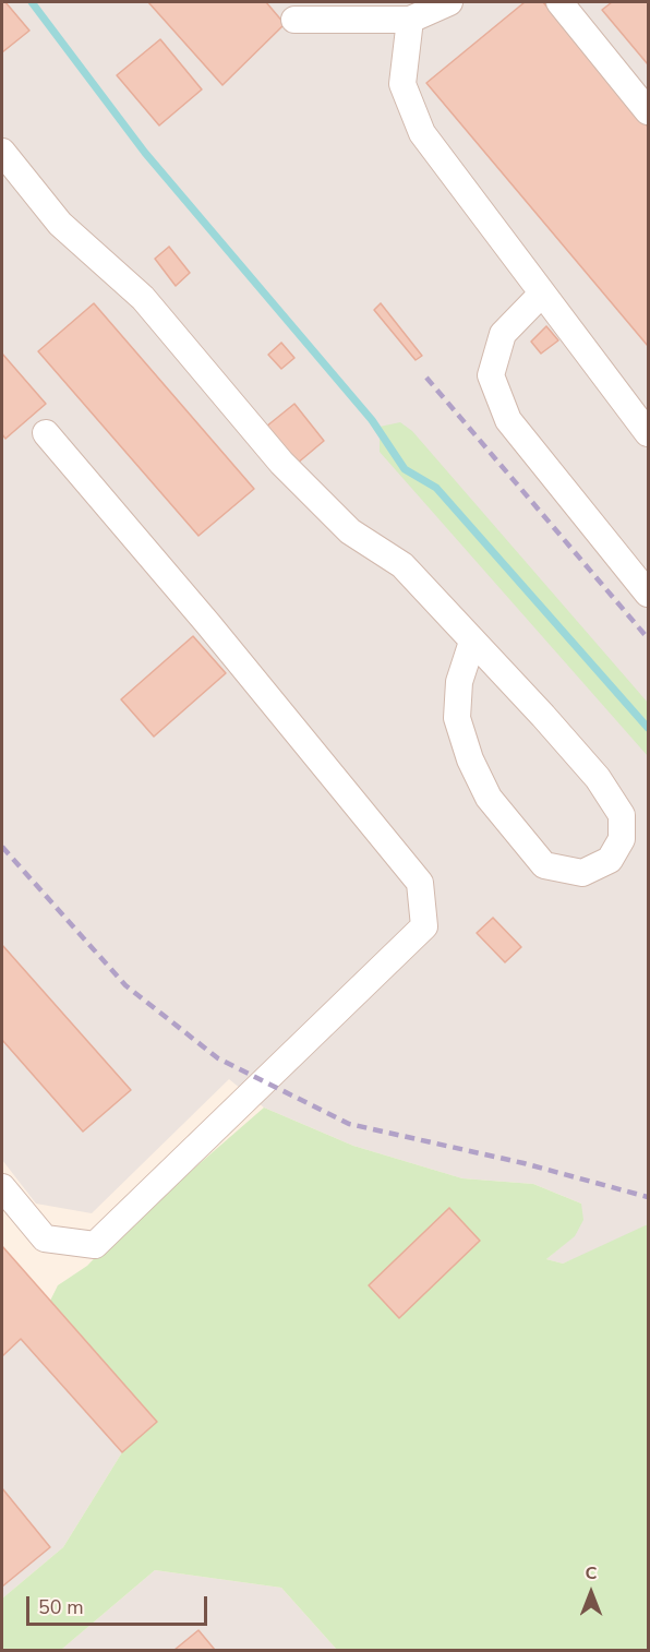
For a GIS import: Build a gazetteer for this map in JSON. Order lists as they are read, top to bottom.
{
  "scale_bar": "50 m",
  "north": "top"
}
